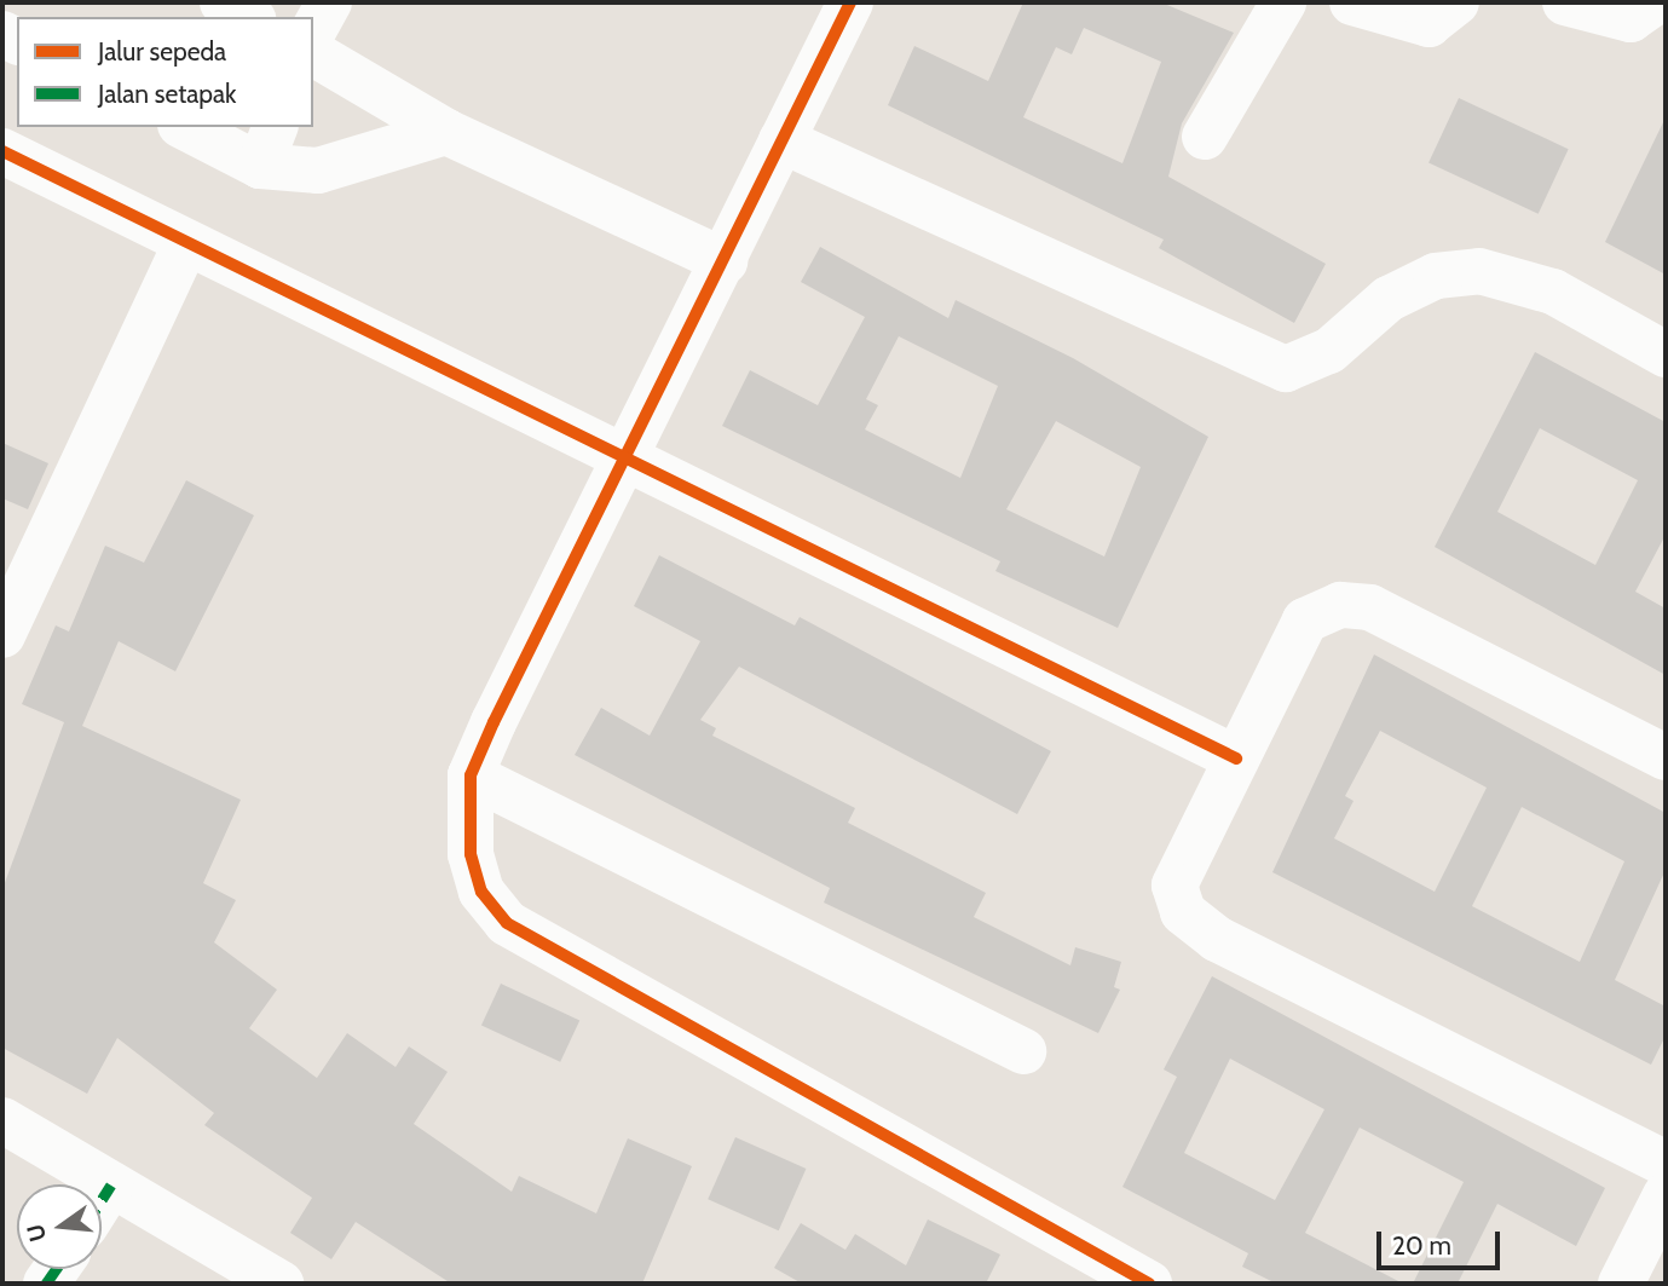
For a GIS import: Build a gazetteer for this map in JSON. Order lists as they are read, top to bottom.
{
  "legend": ["Jalur sepeda", "Jalan setapak"],
  "scale_bar": "20 m",
  "north": "left"
}
